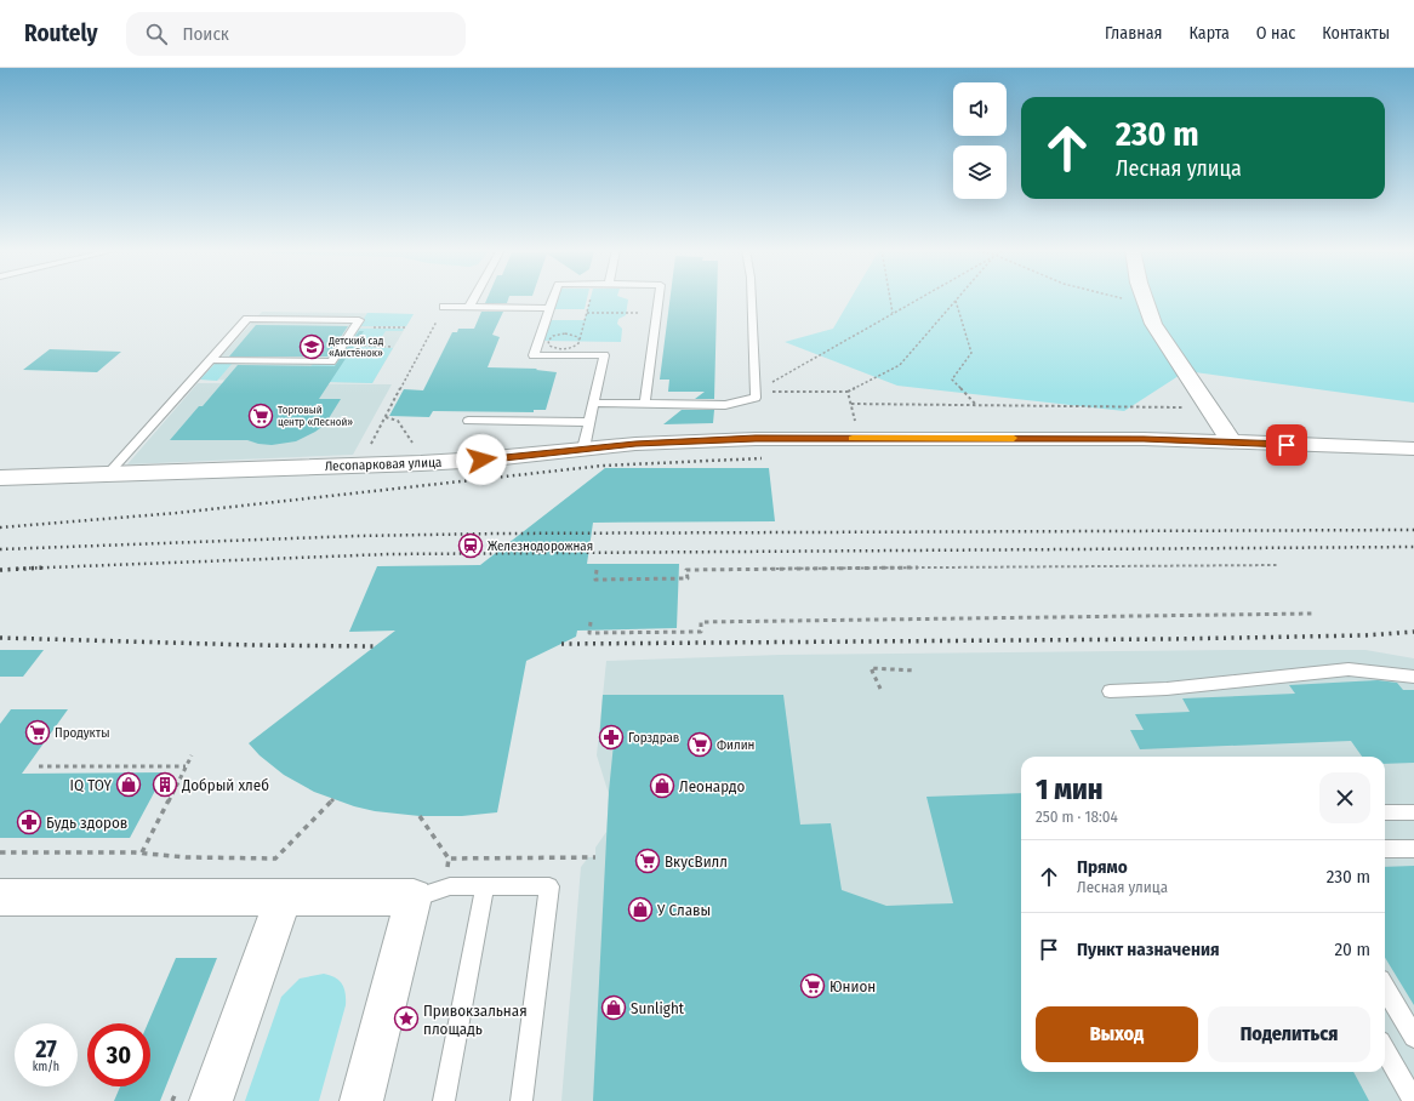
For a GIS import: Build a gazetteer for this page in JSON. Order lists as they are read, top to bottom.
{
  "streets": {
    "street": ["Лесопарковая улица"]
  },
  "places": {
    "school or university": ["Детский сад «Аистёнок»"],
    "supermarket": [
      "Торговый центр «Лесной»",
      "Продукты",
      "Филин",
      "ВкусВилл",
      "Юнион"
    ],
    "station": ["Железнодорожная"],
    "pharmacy": ["Горздрав", "Будь здоров"],
    "shop": [
      "IQ TOY",
      "Леонардо",
      "У Славы",
      "Sunlight"
    ],
    "building": ["Добрый хлеб"],
    "place": ["Привокзальная площадь"]
  },
  "page": {
    "header": "Routely",
    "search": "Поиск",
    "nav": [
      "Главная",
      "Карта",
      "О нас",
      "Контакты"
    ],
    "turn": ["230 m", "Лесная улица"],
    "heading": ["1 мин", "250 m · 18:04"],
    "list": [
      {
        "name": "Прямо",
        "note": "Лесная улица",
        "value": "230 m"
      },
      {
        "name": "Пункт назначения",
        "value": "20 m"
      }
    ],
    "buttons": ["Выход", "Поделиться"],
    "speed": "27 km/h",
    "limit": "30"
  }
}
